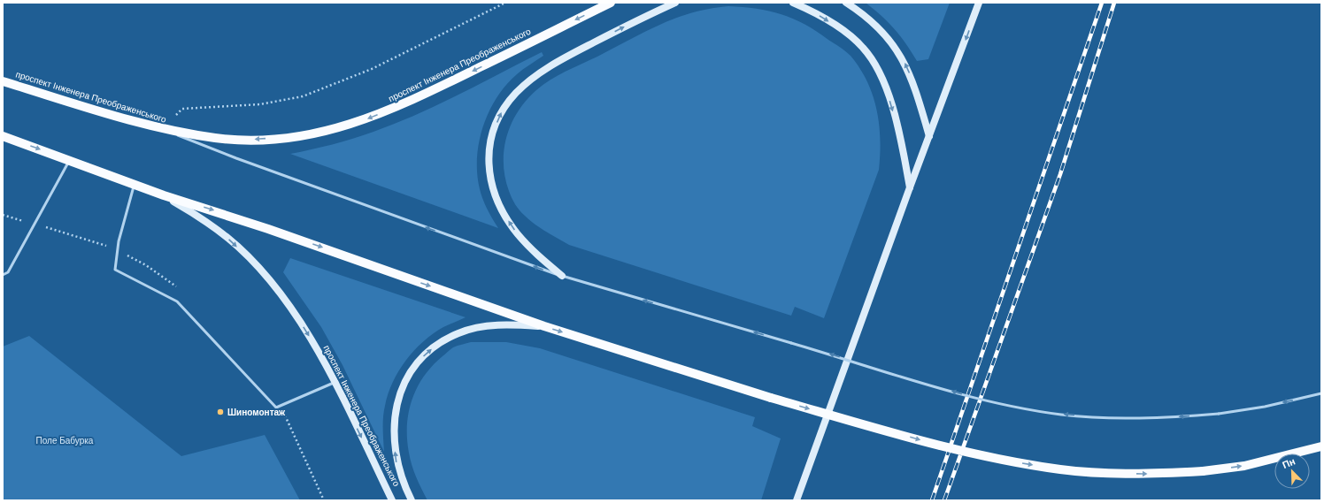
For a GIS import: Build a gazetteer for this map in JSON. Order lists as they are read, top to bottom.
{
  "streets": {
    "main road": ["проспект Інженера Преображенського"]
  },
  "parks": ["Поле Бабурка"],
  "places": ["Шиномонтаж"],
  "north": "top left"
}
